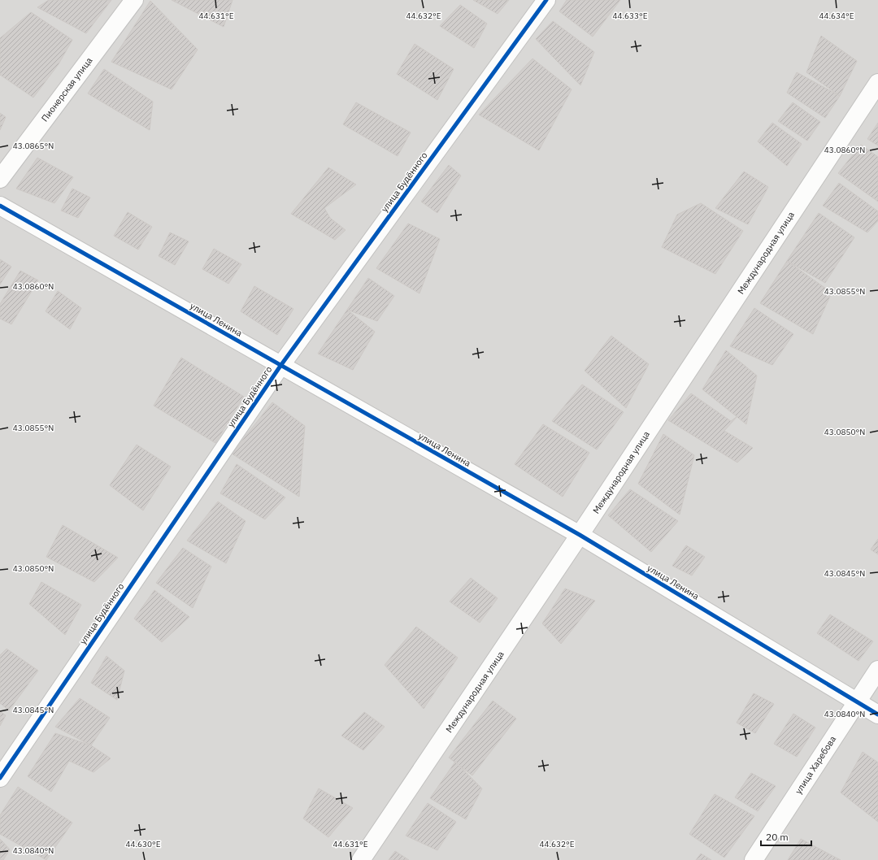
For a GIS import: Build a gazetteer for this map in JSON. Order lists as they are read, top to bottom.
{
  "streets": {
    "street": [
      "Пионерская улица",
      "улица Будённого",
      "Международная улица",
      "улица Ленина",
      "улица Харебова"
    ]
  },
  "crossings": [
    ["улица Будённого", "улица Ленина"],
    ["Международная улица", "улица Ленина"],
    ["улица Ленина", "улица Харебова"]
  ],
  "scale_bar": "20 m",
  "coordinates": [
    "44.631°E",
    "44.632°E",
    "44.633°E",
    "44.634°E",
    "43.0865°N",
    "43.0860°N",
    "43.0855°N",
    "43.0850°N",
    "43.0845°N",
    "43.0840°N",
    "44.630°E"
  ]
}
